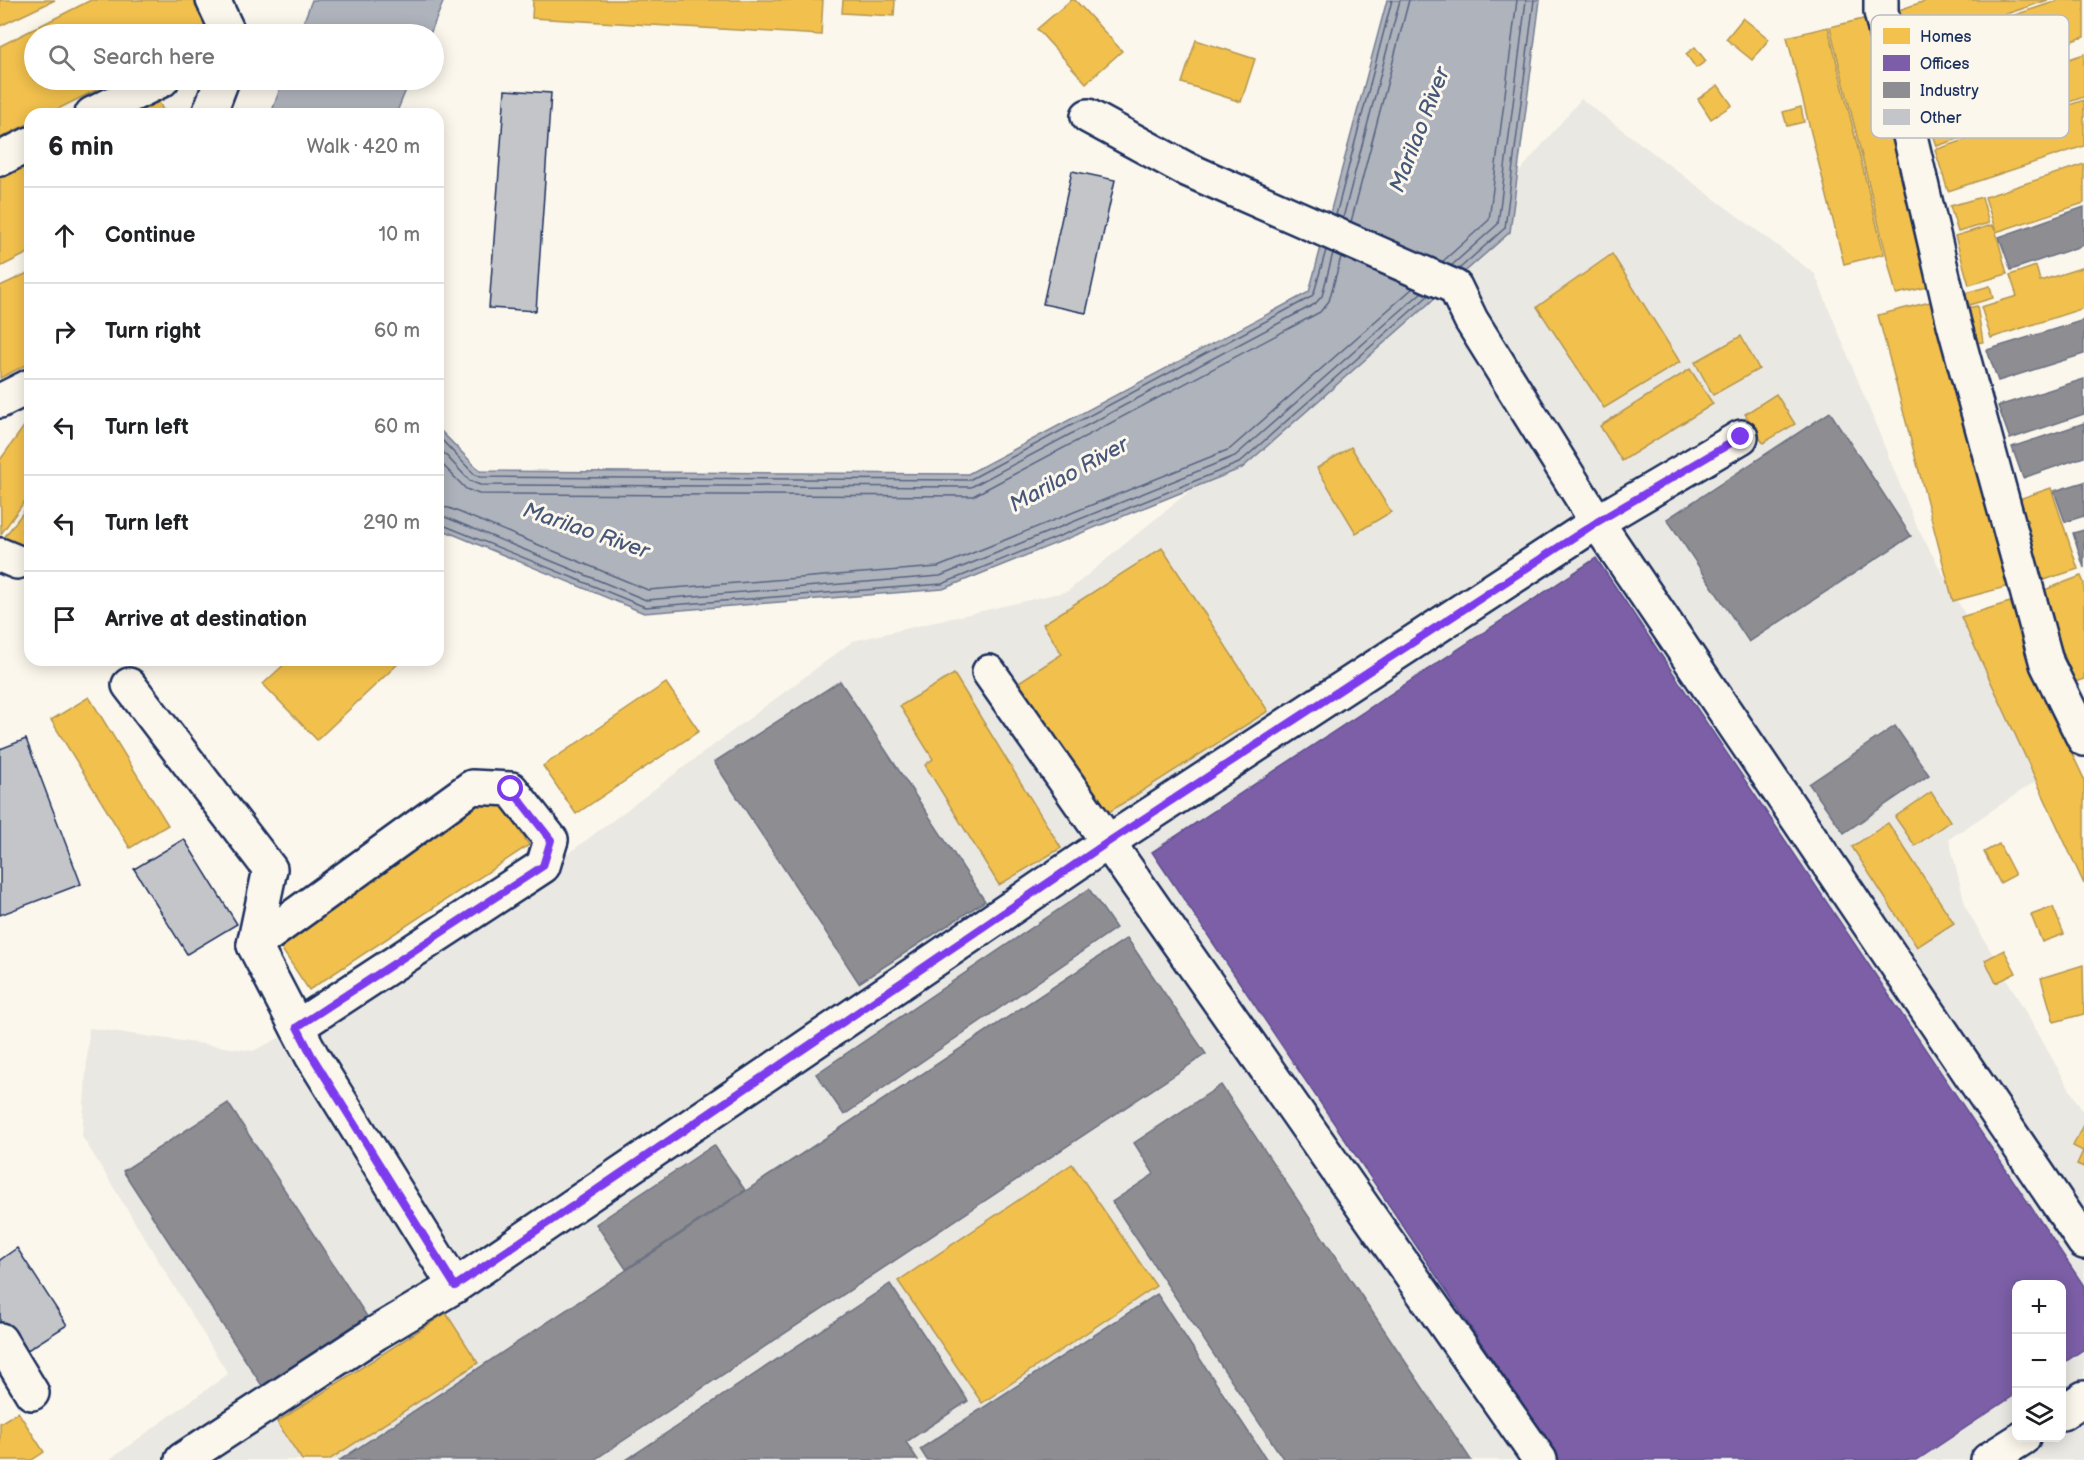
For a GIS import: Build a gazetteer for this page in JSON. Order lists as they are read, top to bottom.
{
  "water": ["Marilao River"],
  "legend": [
    "Homes",
    "Offices",
    "Industry",
    "Other"
  ],
  "page": {
    "search": "Search here",
    "heading": ["6 min", "Walk · 420 m"],
    "list": [
      ["Continue", "10 m"],
      ["Turn right", "60 m"],
      ["Turn left", "60 m"],
      ["Turn left", "290 m"],
      "Arrive at destination"
    ],
    "map_buttons": ["+", "−"]
  }
}
